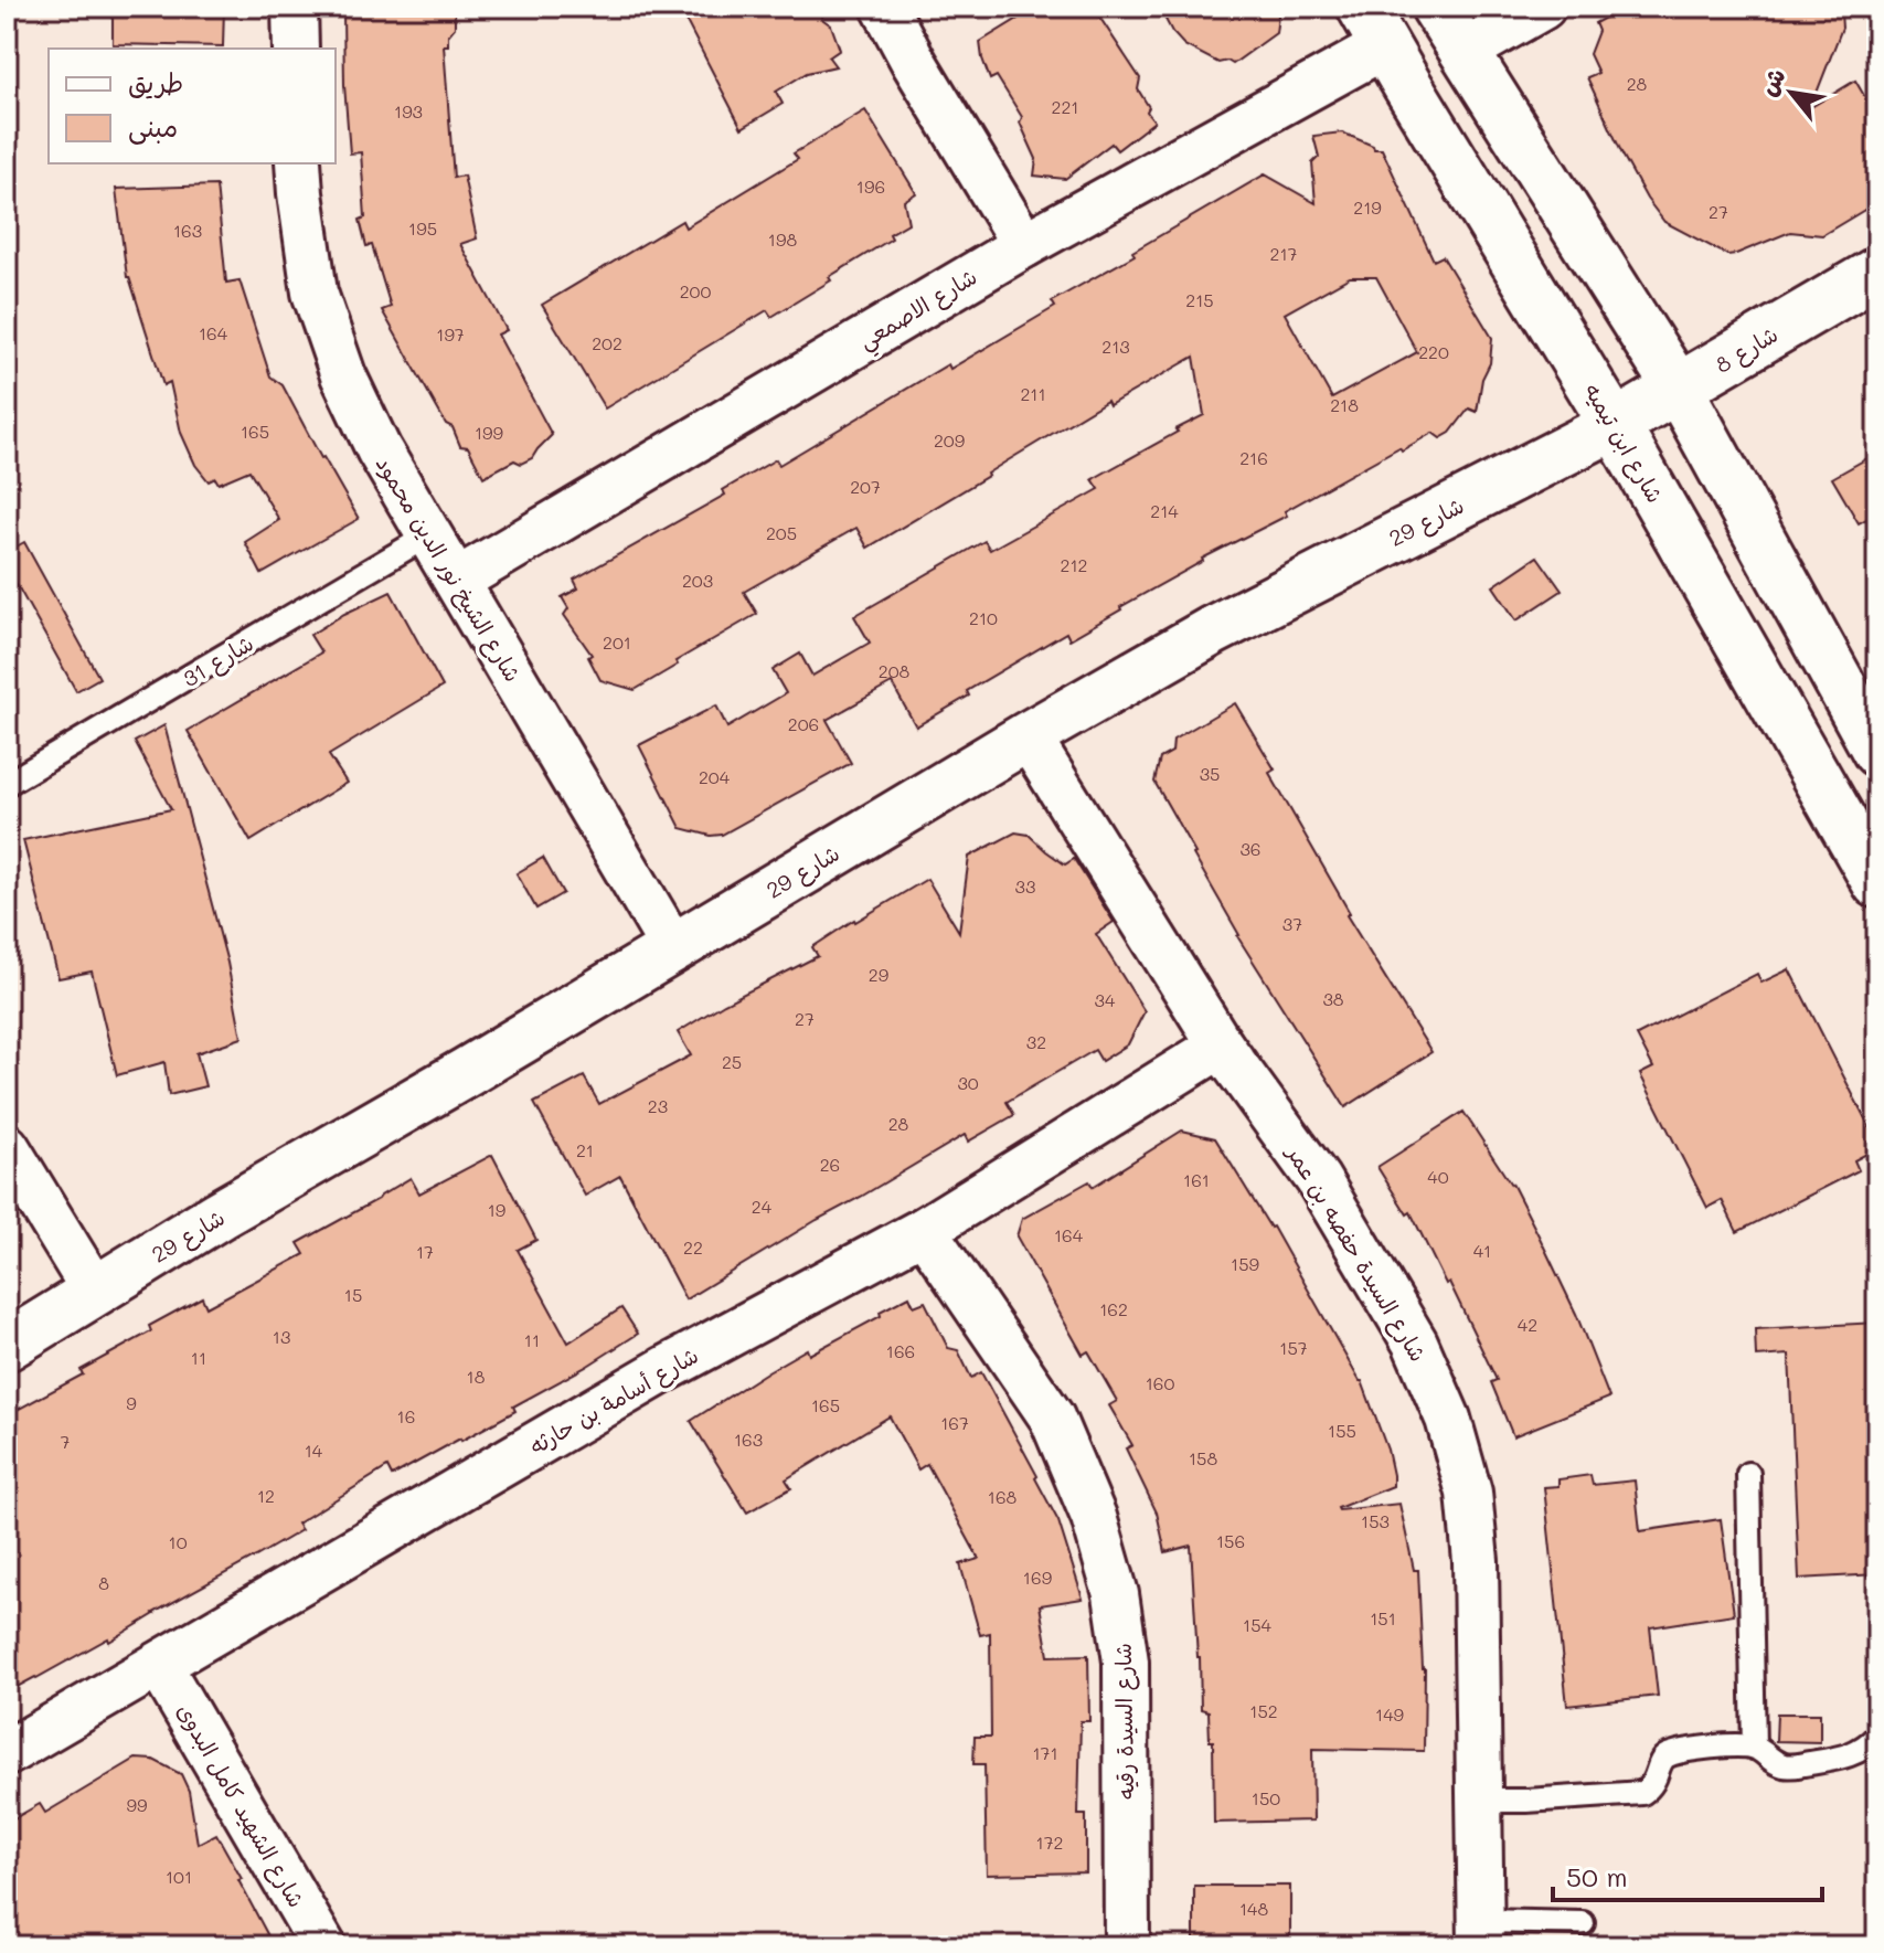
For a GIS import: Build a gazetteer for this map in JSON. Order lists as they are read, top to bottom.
{
  "streets": {
    "street": [
      "شارع الاصمعي",
      "شارع 8",
      "شارع ابن تيميه",
      "شارع 29",
      "شارع الشيخ نور الدين محمود",
      "شارع السيدة حفصه بن عمر",
      "شارع أسامة بن حارثه",
      "شارع السيدة رقيه",
      "شارع الشهيد كامل البدوى"
    ],
    "lane": ["شارع 31"]
  },
  "crossings": [
    ["شارع الاصمعي", "شارع ابن تيميه"],
    ["شارع الاصمعي", "شارع الشيخ نور الدين محمود"],
    ["شارع 8", "شارع ابن تيميه"],
    ["شارع 8", "شارع 29"],
    ["شارع ابن تيميه", "شارع 29"],
    ["شارع 29", "شارع الشيخ نور الدين محمود"],
    ["شارع 29", "شارع السيدة حفصه بن عمر"],
    ["شارع الشيخ نور الدين محمود", "شارع 31"],
    ["شارع السيدة حفصه بن عمر", "شارع أسامة بن حارثه"],
    ["شارع أسامة بن حارثه", "شارع السيدة رقيه"],
    ["شارع أسامة بن حارثه", "شارع الشهيد كامل البدوى"]
  ],
  "house_numbers": [
    "28",
    "221",
    "193",
    "196",
    "219",
    "27",
    "195",
    "163",
    "198",
    "217",
    "200",
    "215",
    "164",
    "197",
    "202",
    "213",
    "220",
    "211",
    "218",
    "165",
    "199",
    "209",
    "216",
    "207",
    "214",
    "205",
    "212",
    "203",
    "210",
    "201",
    "208",
    "206",
    "35",
    "204",
    "36",
    "33",
    "37",
    "29",
    "38",
    "34",
    "27",
    "32",
    "25",
    "30",
    "23",
    "28",
    "21",
    "26",
    "40",
    "161",
    "24",
    "19",
    "164",
    "22",
    "41",
    "17",
    "159",
    "15",
    "162",
    "42",
    "13",
    "11",
    "157",
    "166",
    "11",
    "18",
    "160",
    "9",
    "165",
    "16",
    "167",
    "155",
    "163",
    "7",
    "14",
    "158",
    "12",
    "168",
    "153",
    "156",
    "10",
    "169",
    "8",
    "151",
    "154",
    "152",
    "149",
    "171",
    "150",
    "99",
    "172",
    "101",
    "148"
  ],
  "legend": ["طريق", "مبنى"],
  "scale_bar": "50 m",
  "north": "top left"
}
